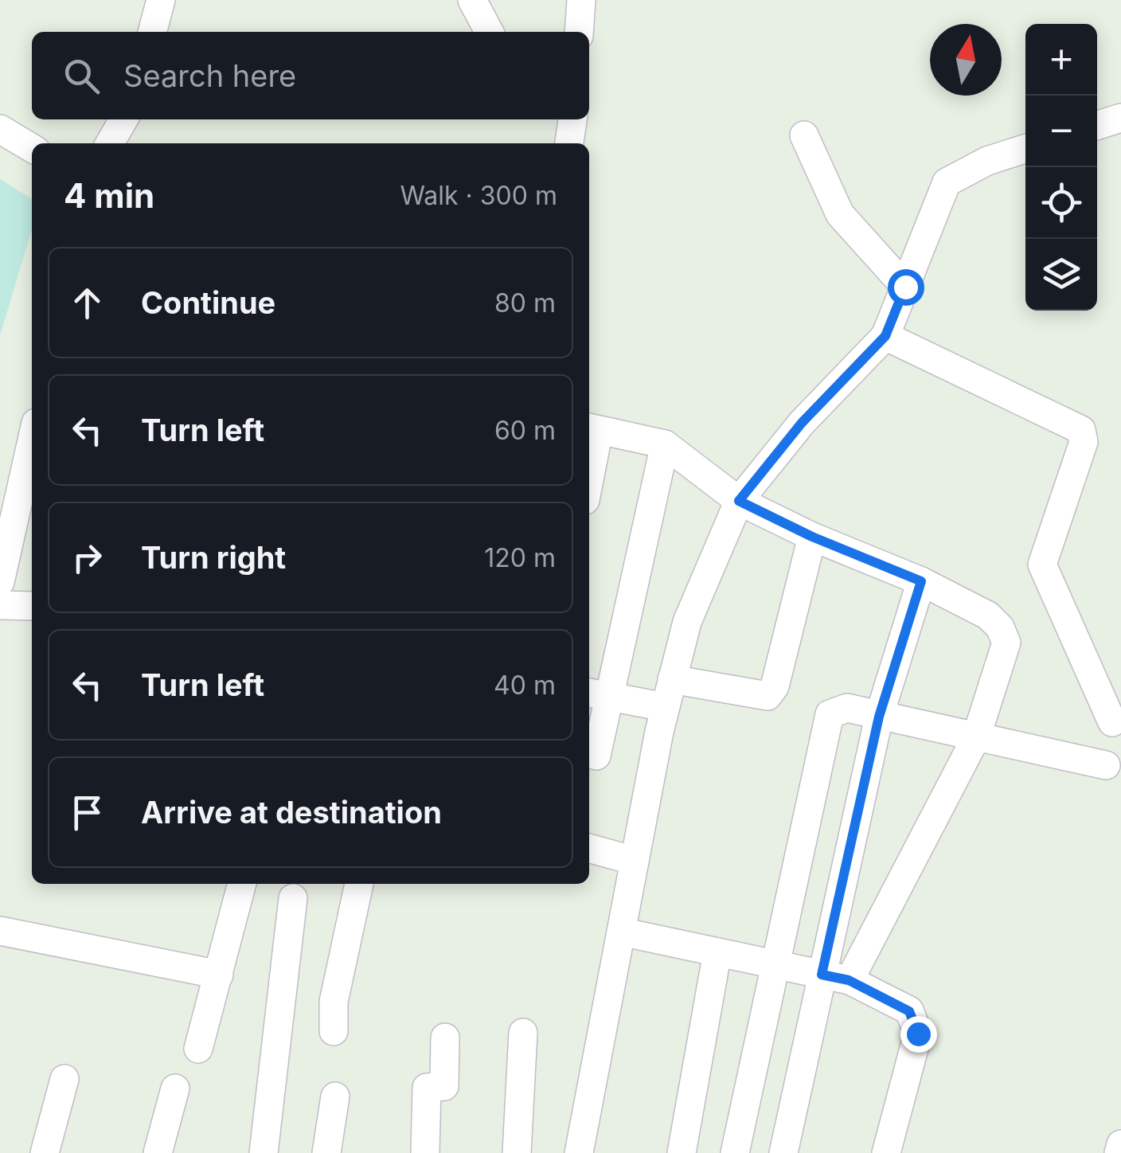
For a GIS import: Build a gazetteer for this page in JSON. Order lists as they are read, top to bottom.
{
  "north": "top",
  "page": {
    "map_buttons": ["+", "−"],
    "search": "Search here",
    "heading": ["4 min", "Walk · 300 m"],
    "list": [
      ["Continue", "80 m"],
      ["Turn left", "60 m"],
      ["Turn right", "120 m"],
      ["Turn left", "40 m"],
      "Arrive at destination"
    ]
  }
}
